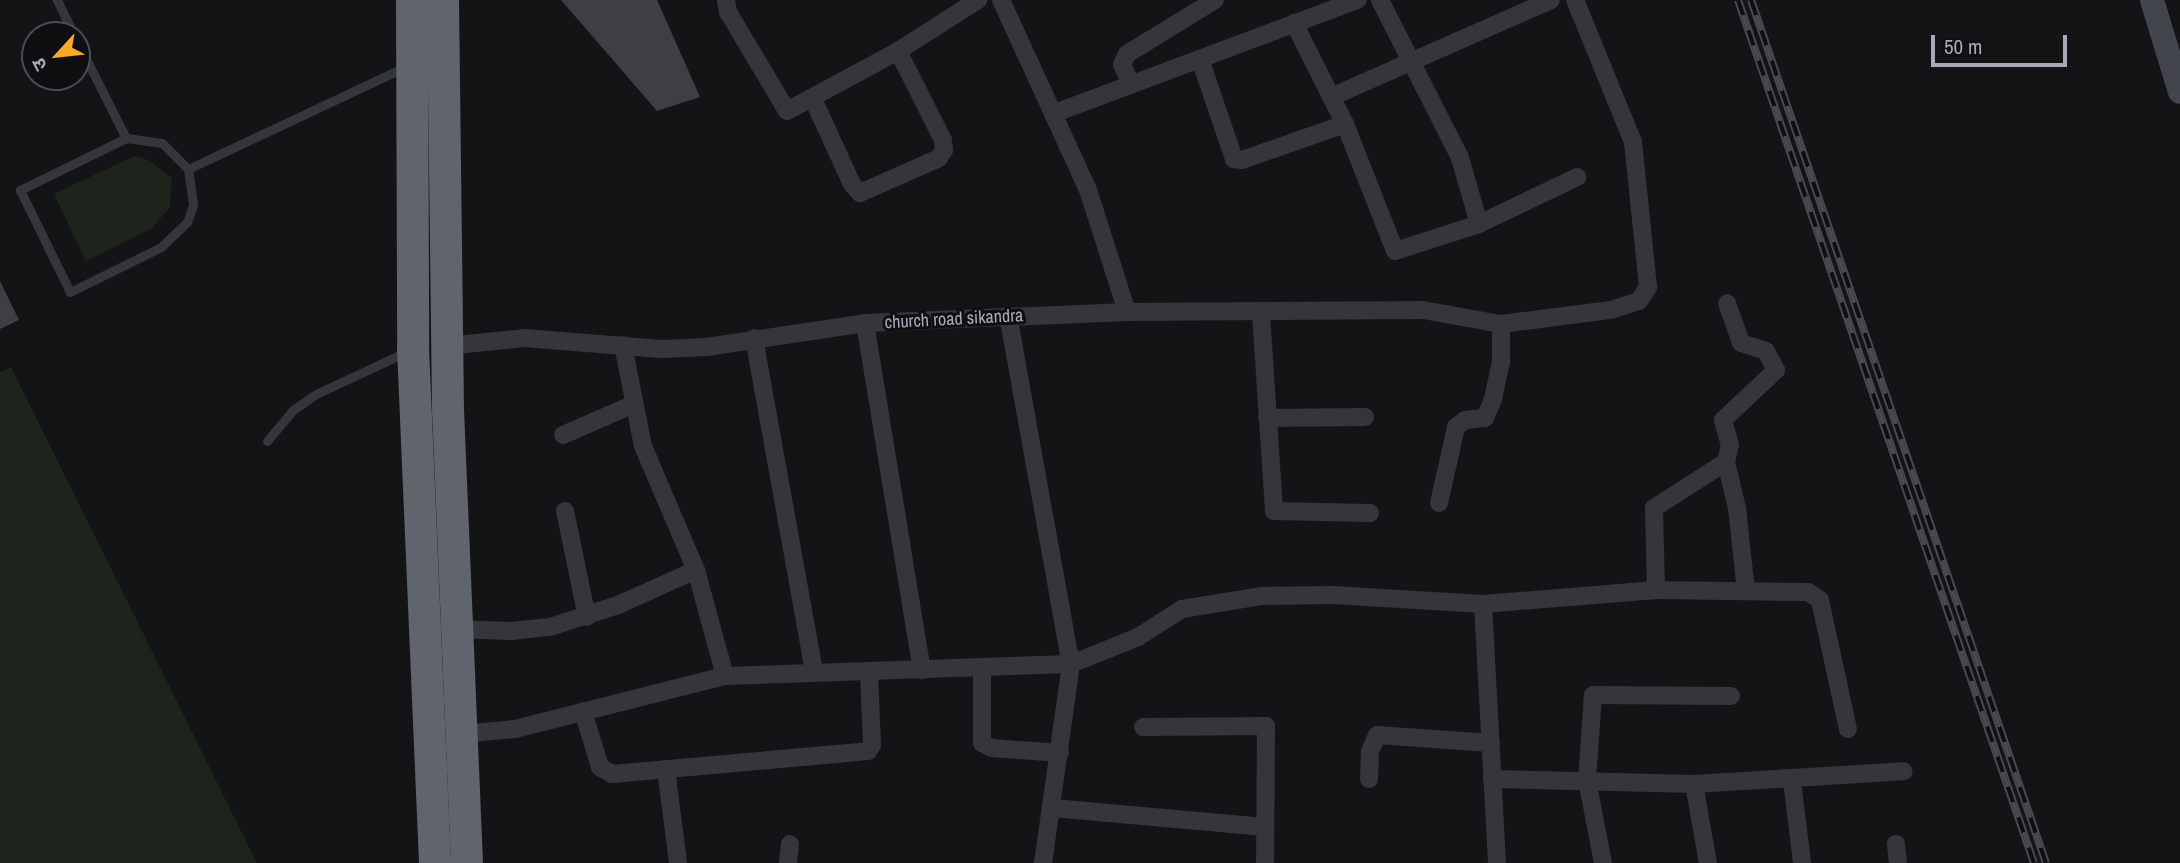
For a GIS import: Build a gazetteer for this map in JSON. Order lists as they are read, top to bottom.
{
  "streets": {
    "street": ["church road sikandra"]
  },
  "scale_bar": "50 m",
  "north": "bottom left"
}
